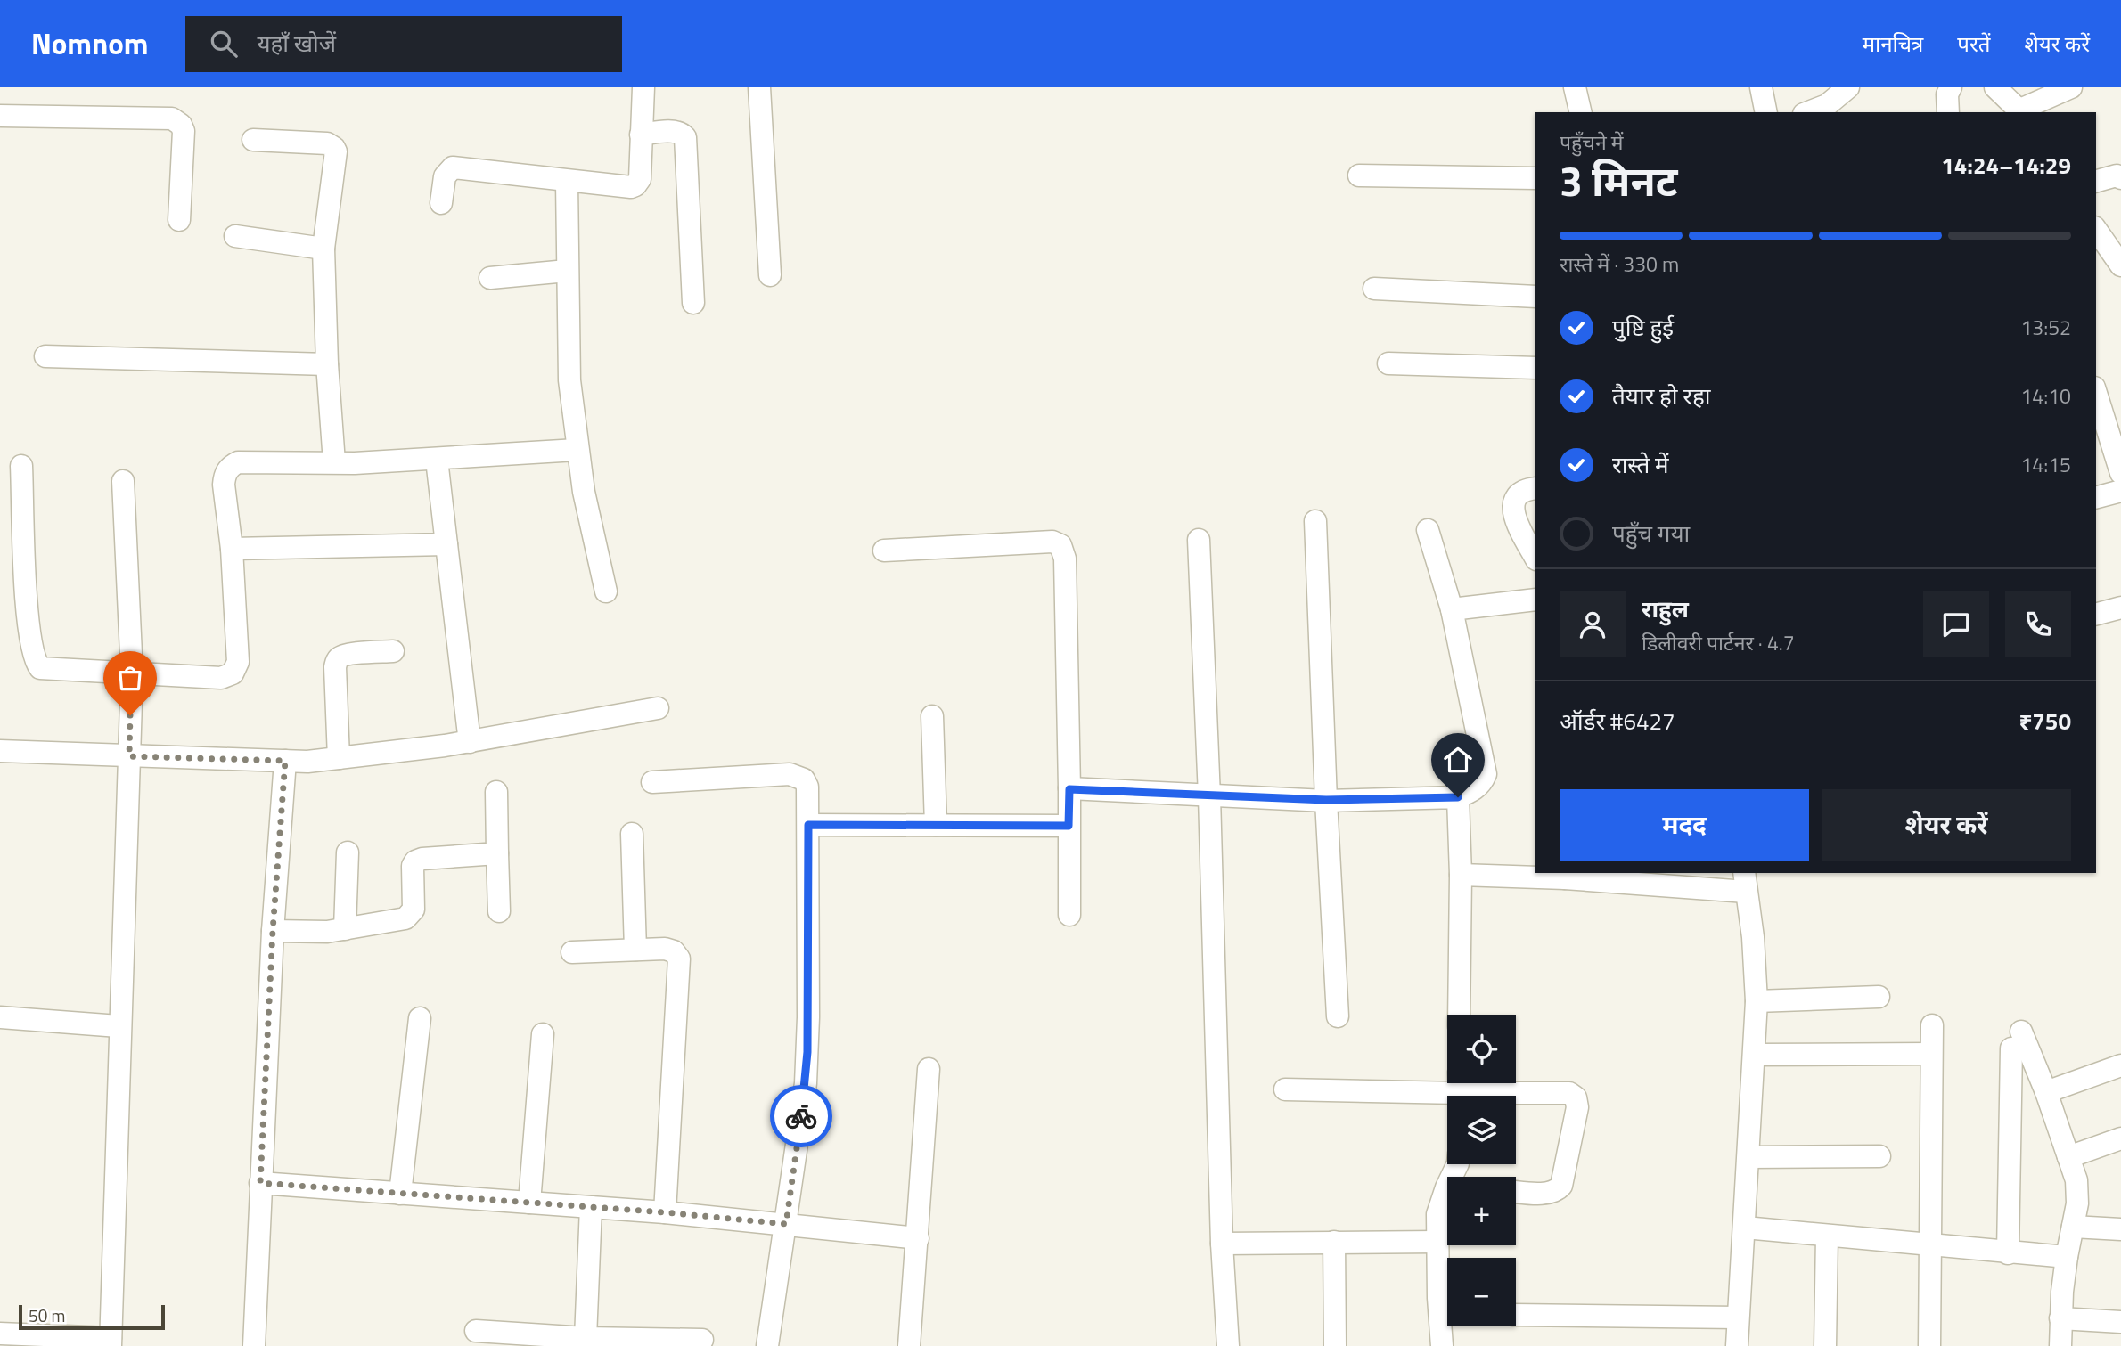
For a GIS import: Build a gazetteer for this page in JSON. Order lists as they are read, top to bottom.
{
  "scale_bar": "50 m",
  "page": {
    "header": "Nomnom",
    "search": "यहाँ खोजें",
    "nav": ["मानचित्र", "परतें", "शेयर करें"],
    "heading": ["3 मिनट", "पहुँचने में", "14:24–14:29"],
    "panel": [
      "राहुल",
      "डिलीवरी पार्टनर · 4.7",
      "ऑर्डर #6427",
      "₹750"
    ],
    "bar": "रास्ते में · 330 m",
    "list": [
      ["पुष्टि हुई", "13:52"],
      ["तैयार हो रहा", "14:10"],
      ["रास्ते में", "14:15"],
      "पहुँच गया"
    ],
    "buttons": ["मदद", "शेयर करें"],
    "map_buttons": ["+", "−"],
    "scale": "50 m"
  }
}
